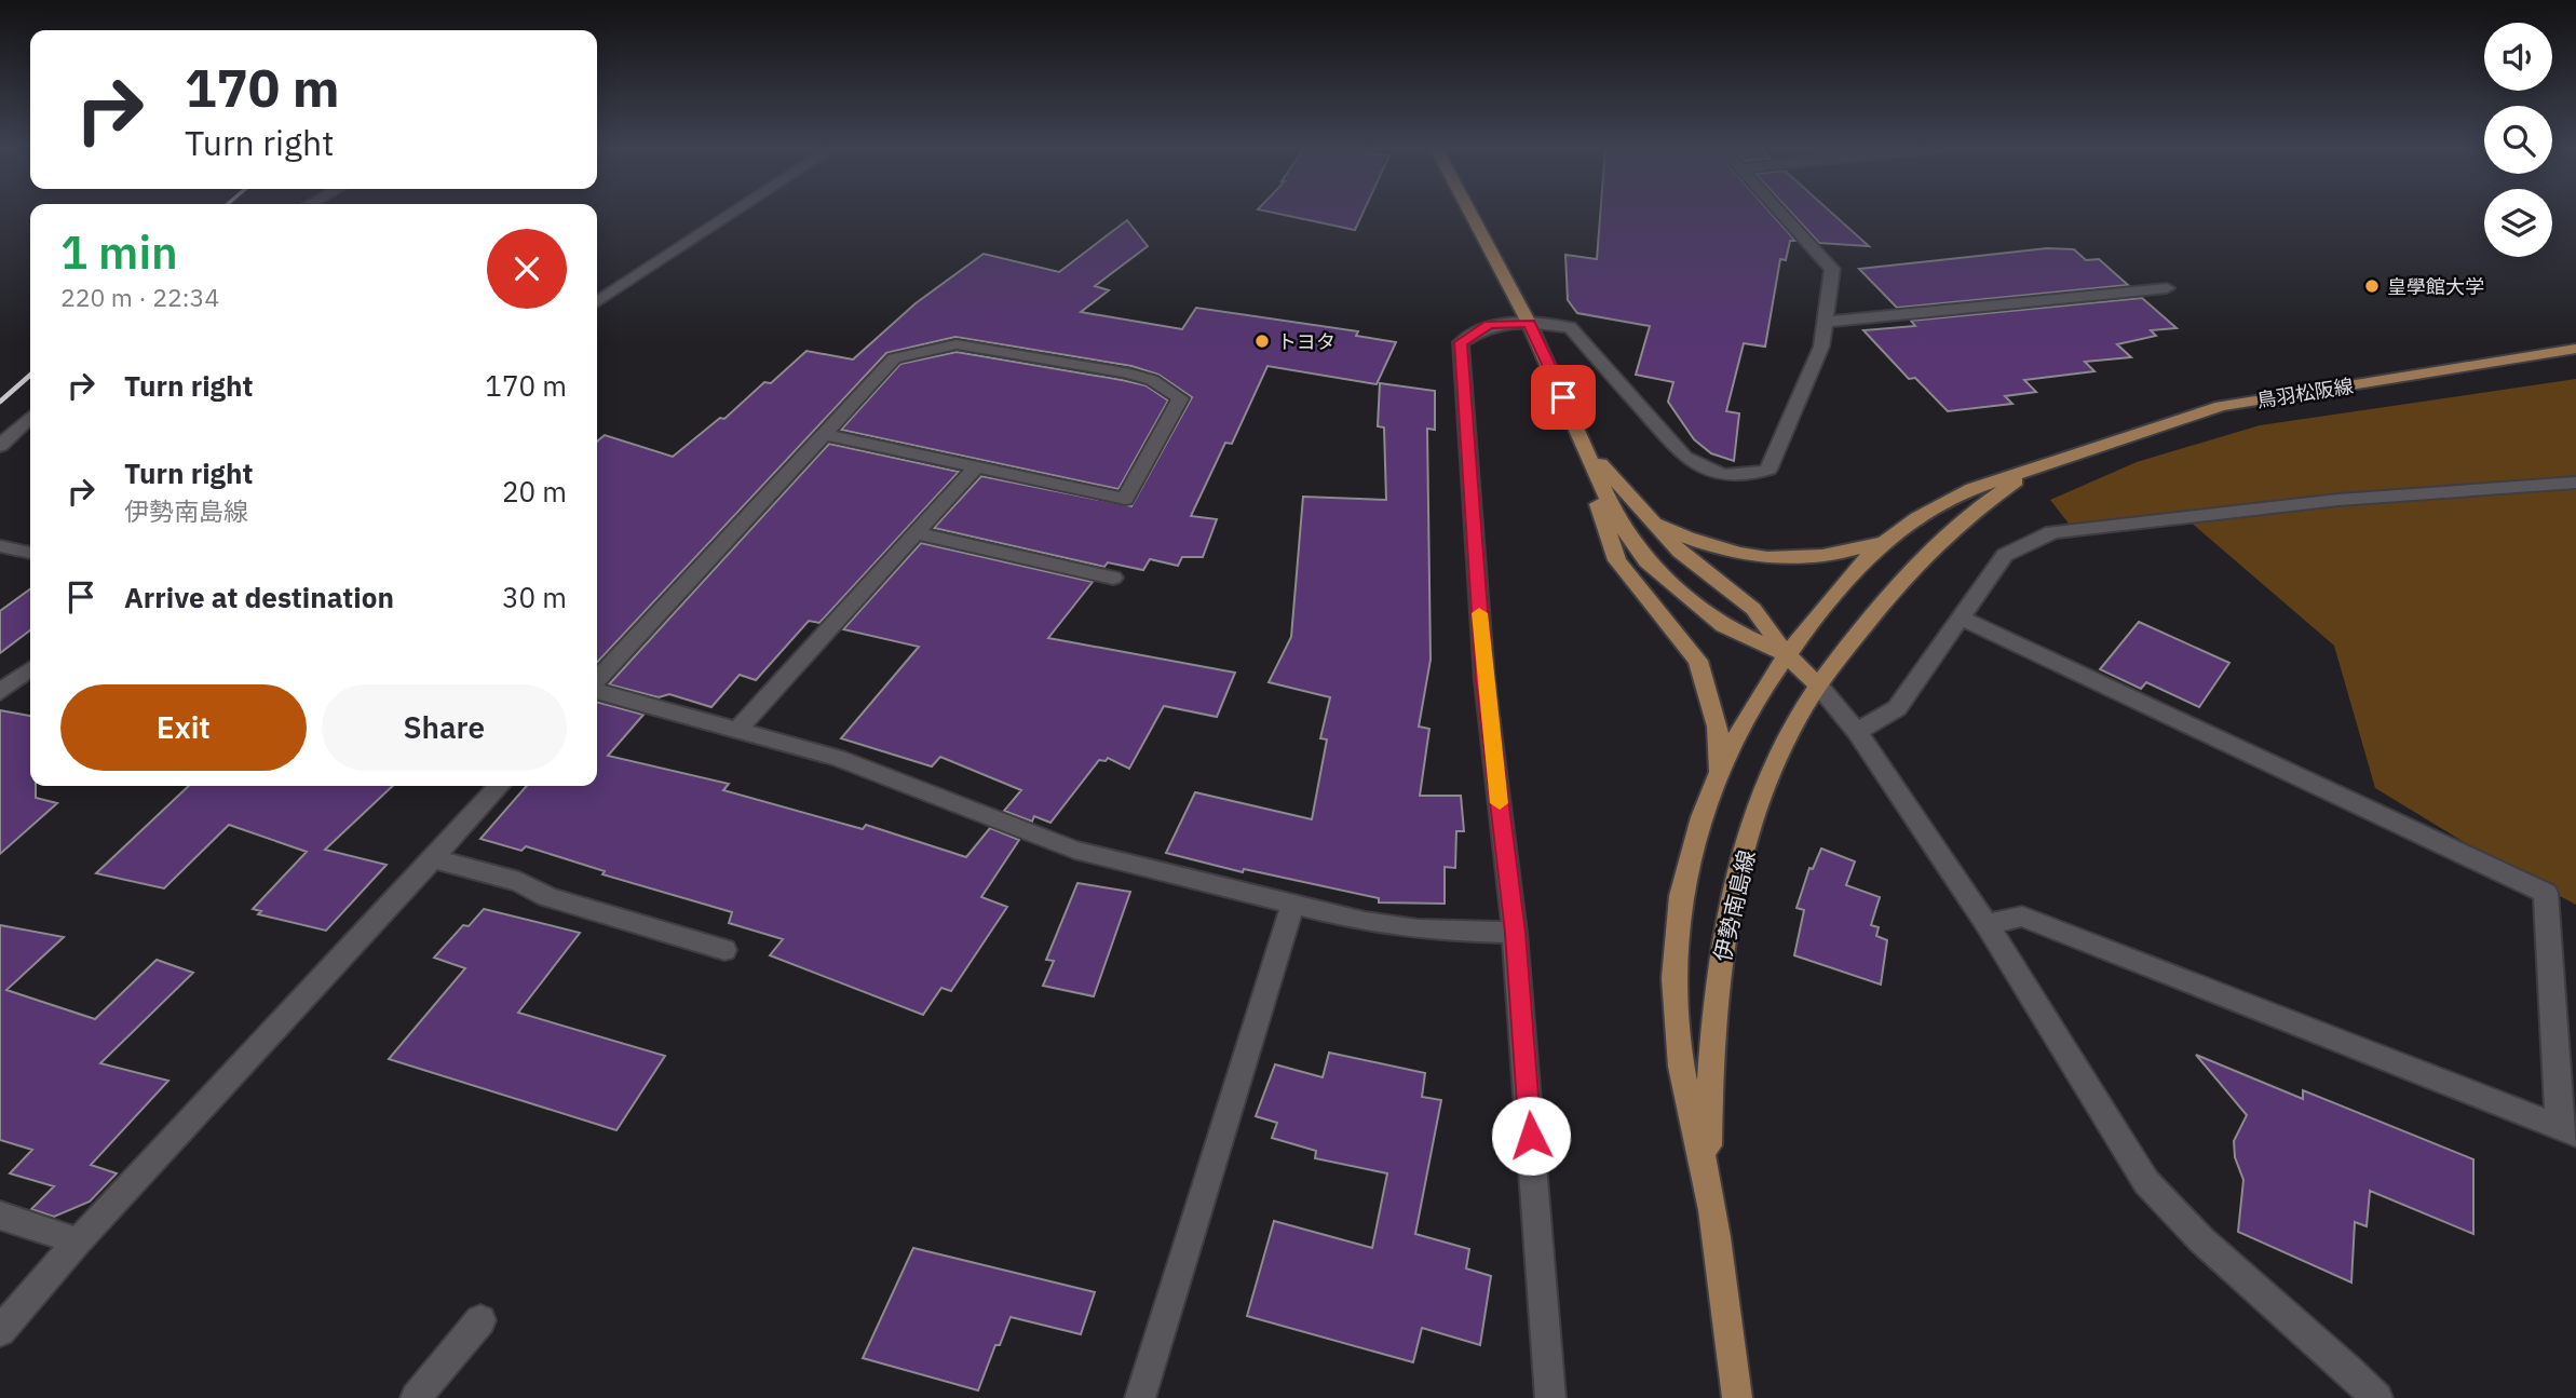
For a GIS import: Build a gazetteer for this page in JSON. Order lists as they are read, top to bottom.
{
  "streets": {
    "main road": ["鳥羽松阪線", "伊勢南島線"]
  },
  "crossings": [
    ["鳥羽松阪線", "伊勢南島線"]
  ],
  "places": ["皇學館大学", "トヨタ"],
  "page": {
    "turn": ["170 m", "Turn right"],
    "heading": ["1 min", "220 m · 22:34"],
    "list": [
      {
        "name": "Turn right",
        "value": "170 m"
      },
      {
        "name": "Turn right",
        "note": "伊勢南島線",
        "value": "20 m"
      },
      {
        "name": "Arrive at destination",
        "value": "30 m"
      }
    ],
    "buttons": ["Exit", "Share"]
  }
}
